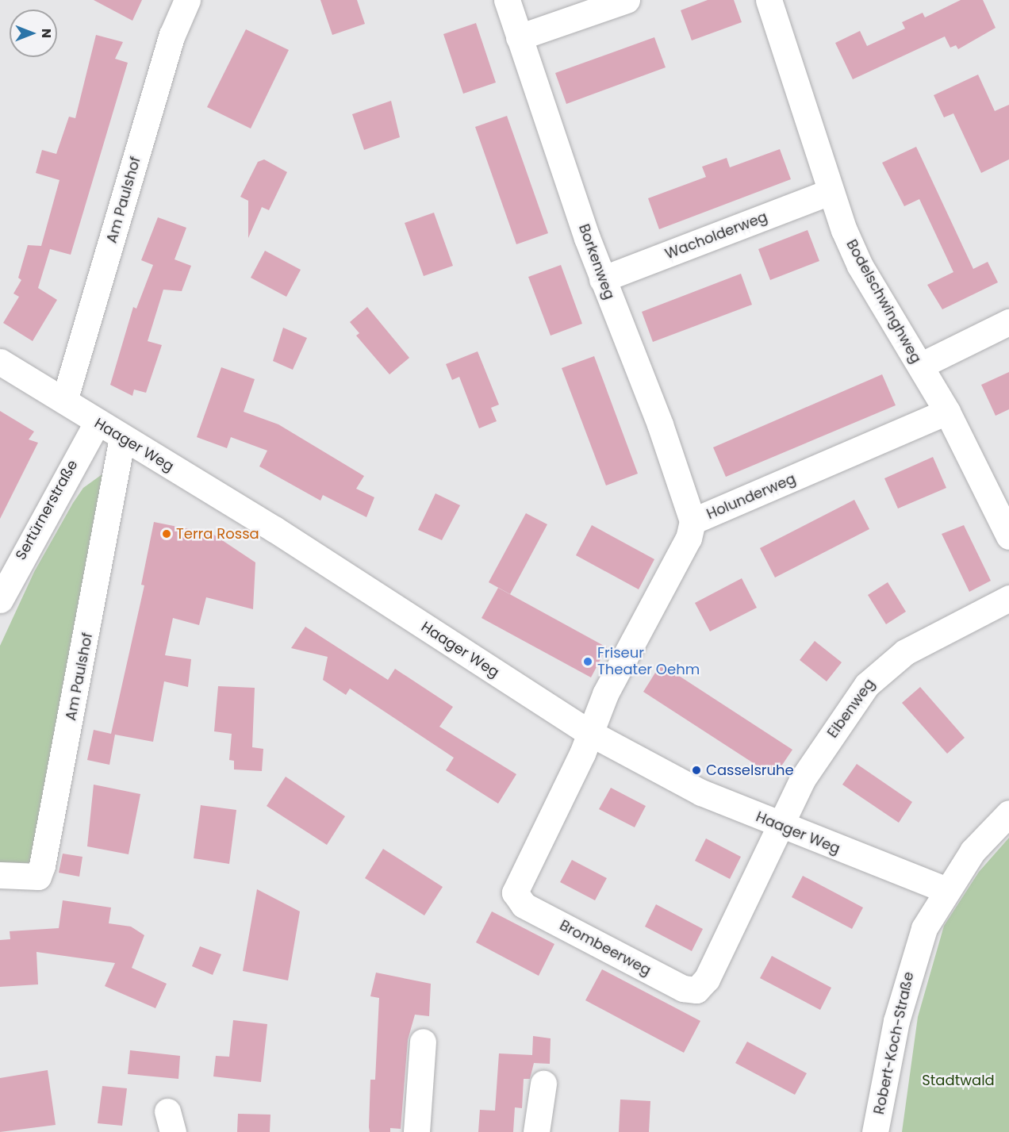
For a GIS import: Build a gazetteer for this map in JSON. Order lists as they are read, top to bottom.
{
  "streets": {
    "street": [
      "Am Paulshof",
      "Wacholderweg",
      "Borkenweg",
      "Bodelschwinghweg",
      "Haager Weg",
      "Holunderweg",
      "Sertürnerstraße",
      "Eibenweg",
      "Brombeerweg",
      "Robert-Koch-Straße"
    ]
  },
  "crossings": [
    ["Am Paulshof", "Haager Weg"],
    ["Wacholderweg", "Borkenweg"],
    ["Wacholderweg", "Bodelschwinghweg"],
    ["Borkenweg", "Holunderweg"],
    ["Bodelschwinghweg", "Holunderweg"],
    ["Haager Weg", "Holunderweg"],
    ["Haager Weg", "Sertürnerstraße"],
    ["Haager Weg", "Eibenweg"],
    ["Haager Weg", "Brombeerweg"],
    ["Haager Weg", "Robert-Koch-Straße"],
    ["Holunderweg", "Brombeerweg"],
    ["Eibenweg", "Brombeerweg"]
  ],
  "parks": ["Stadtwald"],
  "places": ["Terra Rossa", "Friseur Theater Oehm", "Casselsruhe"],
  "north": "right"
}
